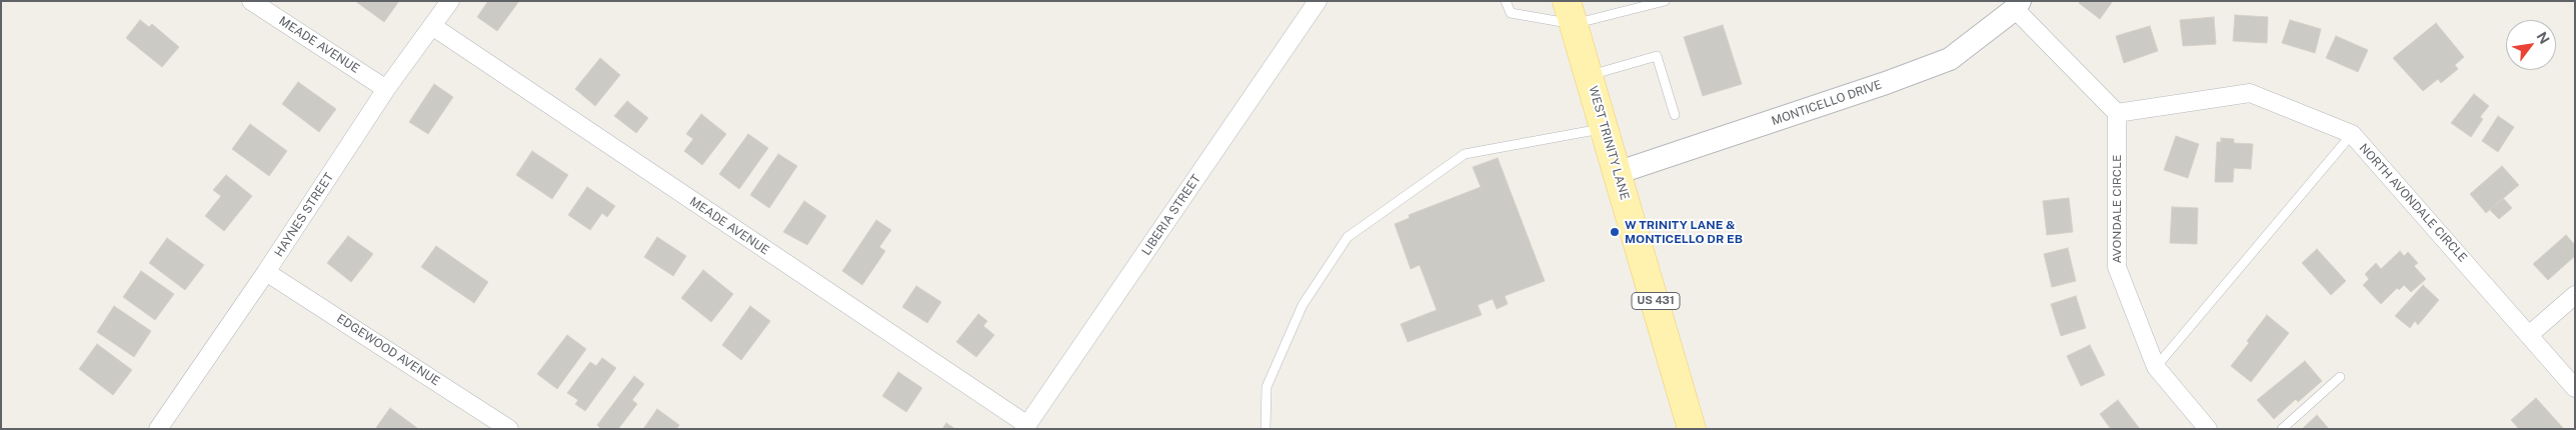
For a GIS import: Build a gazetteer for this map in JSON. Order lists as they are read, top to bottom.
{
  "streets": {
    "main road": ["WEST TRINITY LANE", "US 431"],
    "street": [
      "MEADE AVENUE",
      "MONTICELLO DRIVE",
      "NORTH AVONDALE CIRCLE",
      "AVONDALE CIRCLE",
      "HAYNES STREET",
      "LIBERIA STREET",
      "EDGEWOOD AVENUE"
    ]
  },
  "crossings": [
    ["MEADE AVENUE", "HAYNES STREET"],
    ["MEADE AVENUE", "LIBERIA STREET"],
    ["MONTICELLO DRIVE", "WEST TRINITY LANE"],
    ["NORTH AVONDALE CIRCLE", "AVONDALE CIRCLE"],
    ["HAYNES STREET", "EDGEWOOD AVENUE"]
  ],
  "places": ["W TRINITY LANE & MONTICELLO DR EB"],
  "north": "top right"
}
